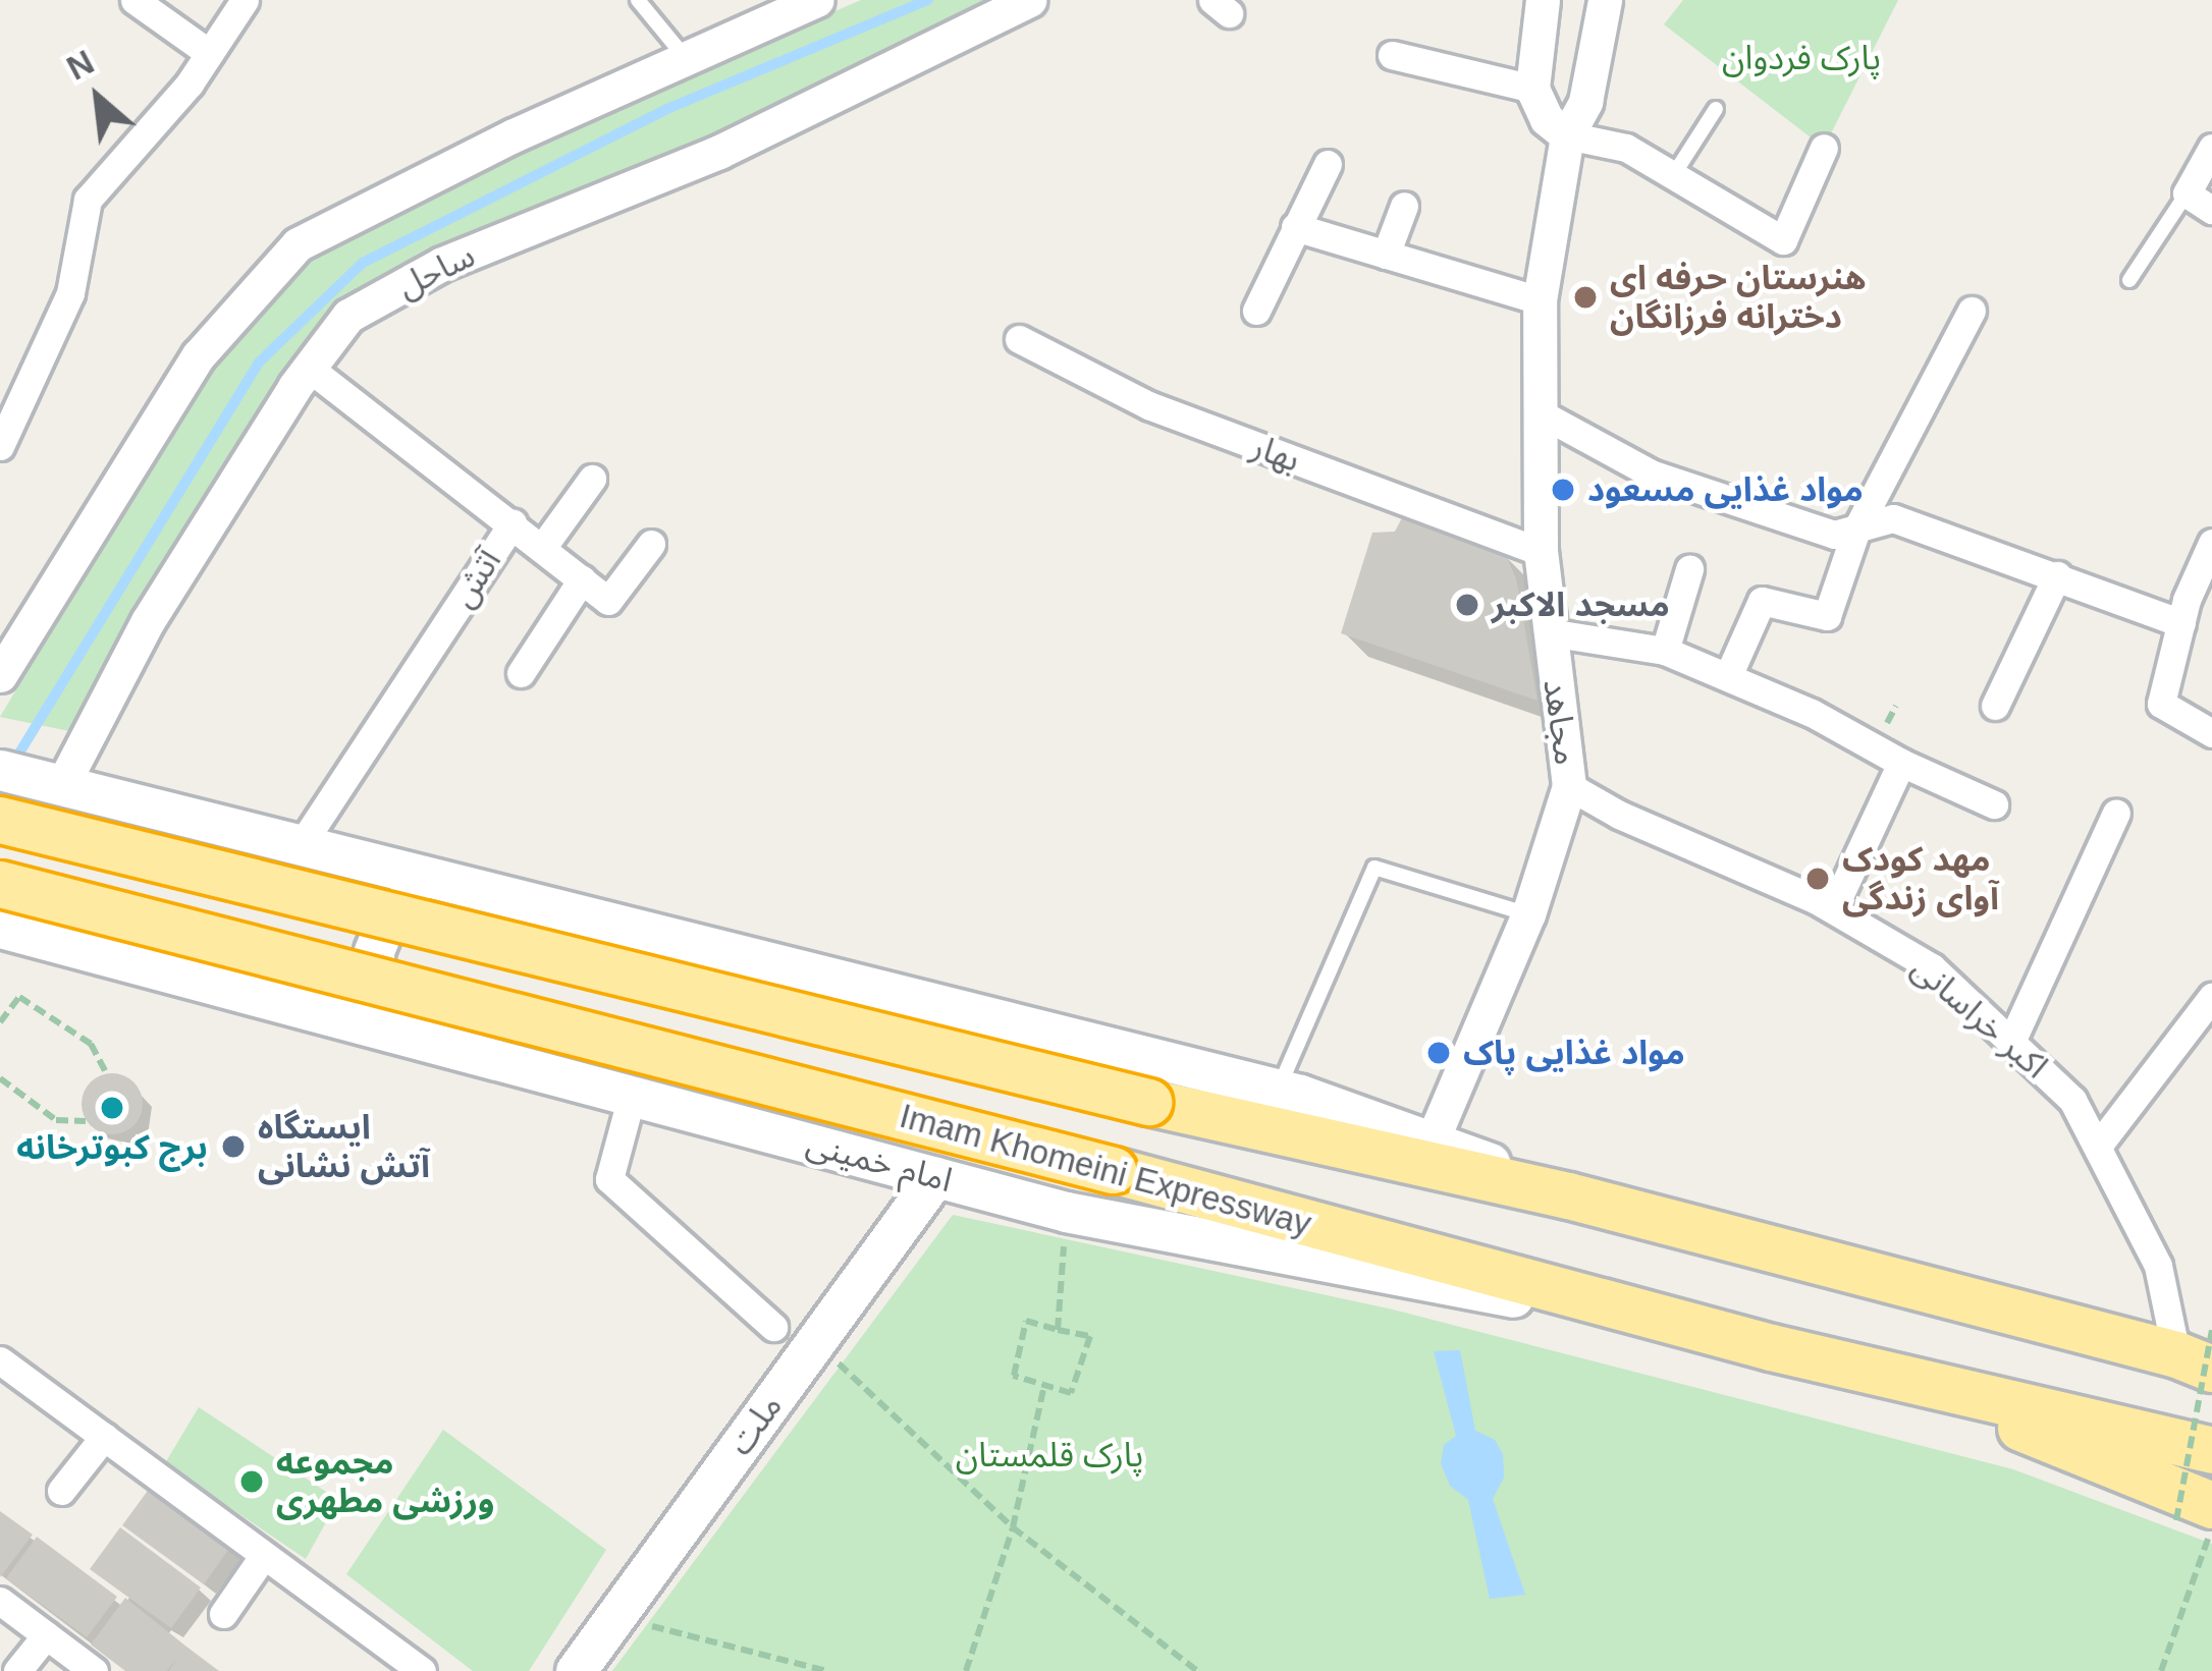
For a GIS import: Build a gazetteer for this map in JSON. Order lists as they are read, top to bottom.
{
  "streets": {
    "highway": ["Imam Khomeini Expressway"],
    "main road": ["امام خمینی", "ملت"],
    "street": [
      "ساحل",
      "بهار",
      "آتش",
      "مجاهد",
      "اکبر خراسانی"
    ]
  },
  "crossings": [
    ["ساحل", "آتش"],
    ["بهار", "مجاهد"],
    ["مجاهد", "اکبر خراسانی"],
    ["امام خمینی", "Imam Khomeini Expressway"],
    ["امام خمینی", "ملت"]
  ],
  "parks": ["پارک فردوان", "پارک قلمستان"],
  "places": [
    "هنرستان حرفه ای دخترانه فرزانگان",
    "مواد غذایی مسعود",
    "مسجد الاکبر",
    "مهد کودک آوای زندگی",
    "مواد غذایی پاک",
    "برج کبوترخانه",
    "ایستگاه آتش نشانی",
    "مجموعه ورزشی مطهری"
  ],
  "north": "top left"
}
